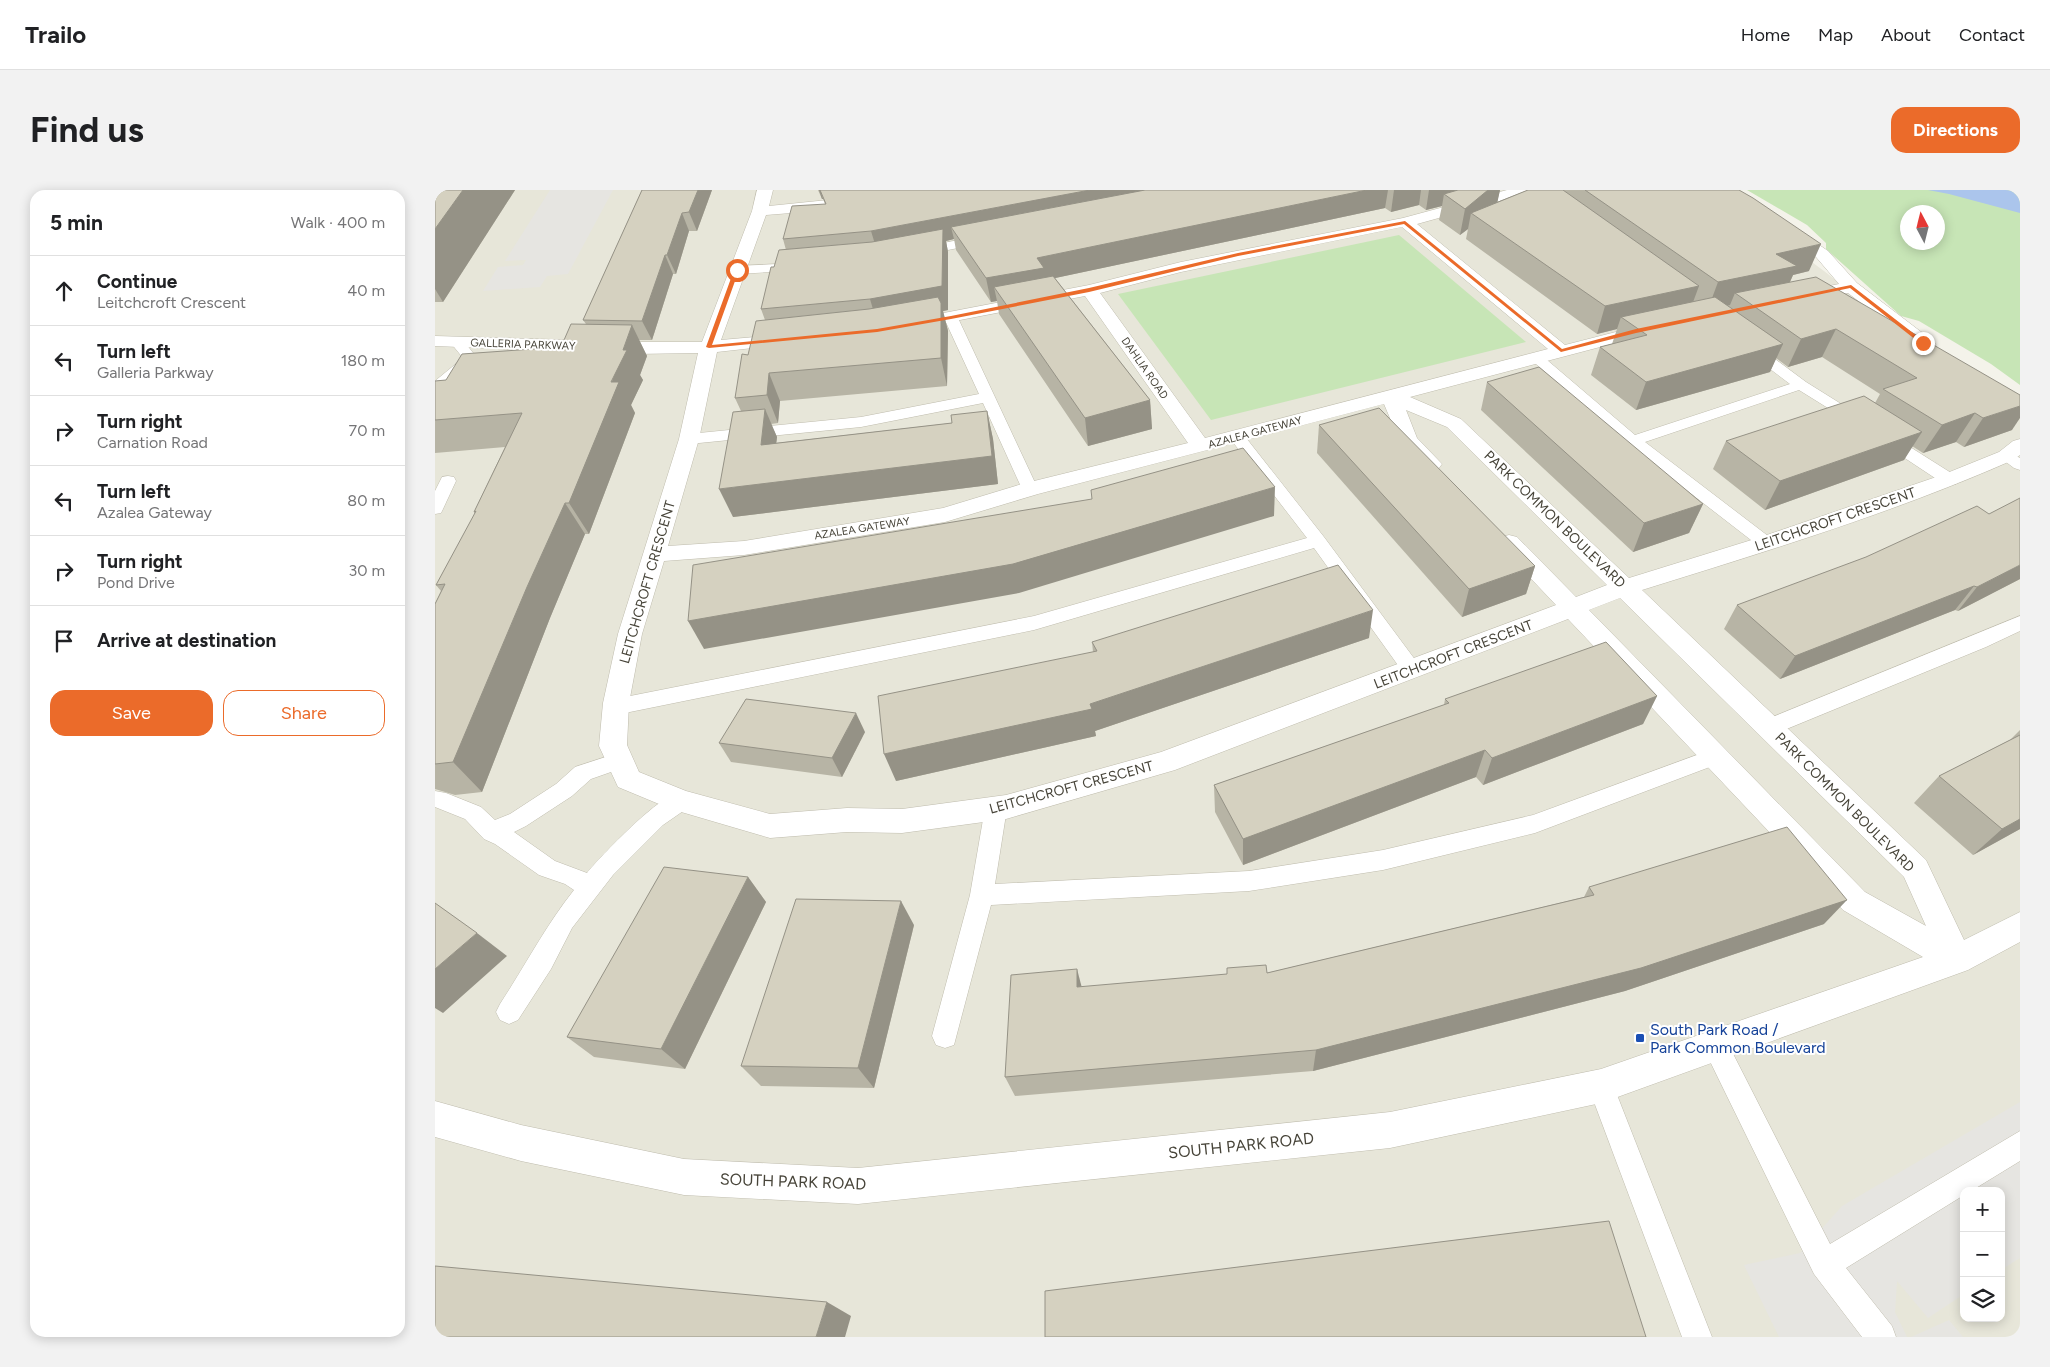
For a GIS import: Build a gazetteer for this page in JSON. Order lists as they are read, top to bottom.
{
  "streets": {
    "street": [
      "GALLERIA PARKWAY",
      "DAHLIA ROAD",
      "AZALEA GATEWAY",
      "PARK COMMON BOULEVARD",
      "LEITCHCROFT CRESCENT",
      "SOUTH PARK ROAD"
    ]
  },
  "crossings": [
    ["GALLERIA PARKWAY", "LEITCHCROFT CRESCENT"],
    ["DAHLIA ROAD", "AZALEA GATEWAY"],
    ["AZALEA GATEWAY", "PARK COMMON BOULEVARD"],
    ["AZALEA GATEWAY", "LEITCHCROFT CRESCENT"],
    ["PARK COMMON BOULEVARD", "LEITCHCROFT CRESCENT"],
    ["PARK COMMON BOULEVARD", "SOUTH PARK ROAD"]
  ],
  "places": {
    "transit": ["South Park Road / Park Common Boulevard"]
  },
  "north": "top",
  "page": {
    "header": "Trailo",
    "nav": [
      "Home",
      "Map",
      "About",
      "Contact"
    ],
    "buttons": [
      "Directions",
      ["Save", "Share"]
    ],
    "title": "Find us",
    "heading": ["5 min", "Walk · 400 m"],
    "list": [
      ["Continue", "Leitchcroft Crescent", "40 m"],
      ["Turn left", "Galleria Parkway", "180 m"],
      ["Turn right", "Carnation Road", "70 m"],
      ["Turn left", "Azalea Gateway", "80 m"],
      ["Turn right", "Pond Drive", "30 m"],
      "Arrive at destination"
    ],
    "map_buttons": ["+", "−"]
  }
}
